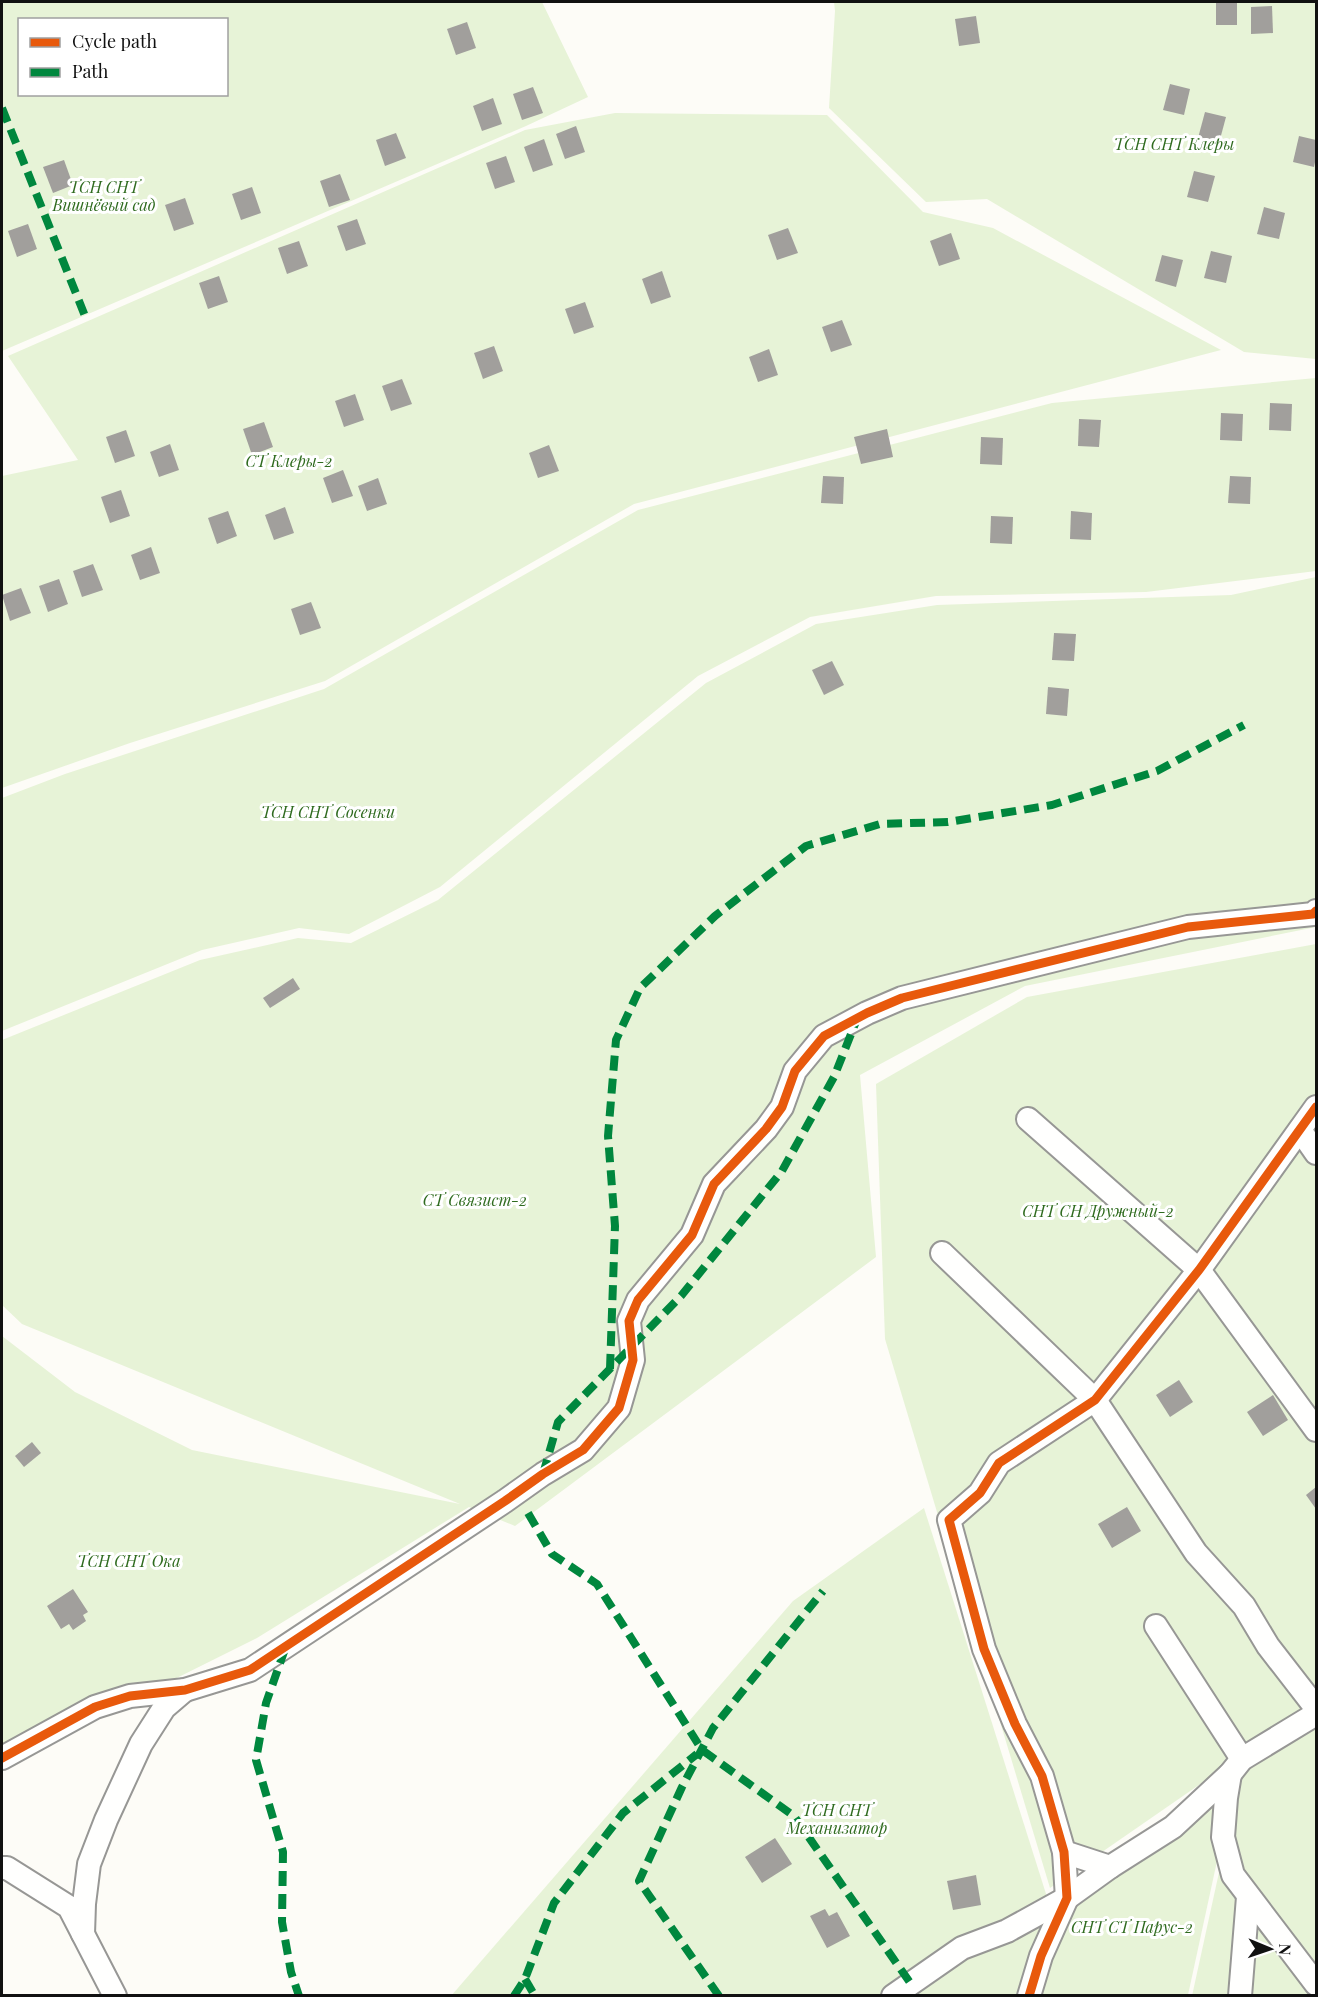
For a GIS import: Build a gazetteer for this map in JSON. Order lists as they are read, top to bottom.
{
  "parks": [
    "ТСН СНТ Клеры",
    "ТСН СНТ Вишнёвый сад",
    "СТ Клеры-2",
    "ТСН СНТ Сосенки",
    "СТ Связист-2",
    "СНТ СН Дружный-2",
    "ТСН СНТ Ока",
    "ТСН СНТ Механизатор",
    "СНТ СТ Парус-2"
  ],
  "legend": ["Cycle path", "Path"],
  "north": "right"
}
